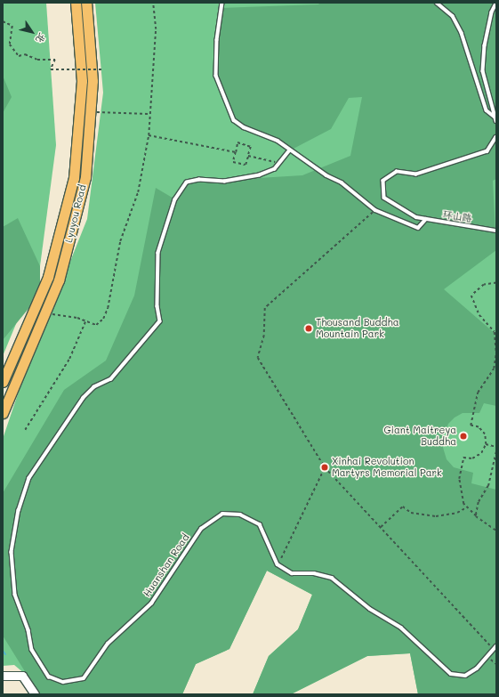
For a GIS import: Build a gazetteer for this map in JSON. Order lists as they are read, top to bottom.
{
  "streets": {
    "main road": ["Lyuyou Road"],
    "lane": ["环山路", "Huanshan Road"]
  },
  "places": ["Thousand Buddha Mountain Park", "Giant Maitreya Buddha", "Xinhai Revolution Martyrs Memorial Park"],
  "north": "bottom right"
}
